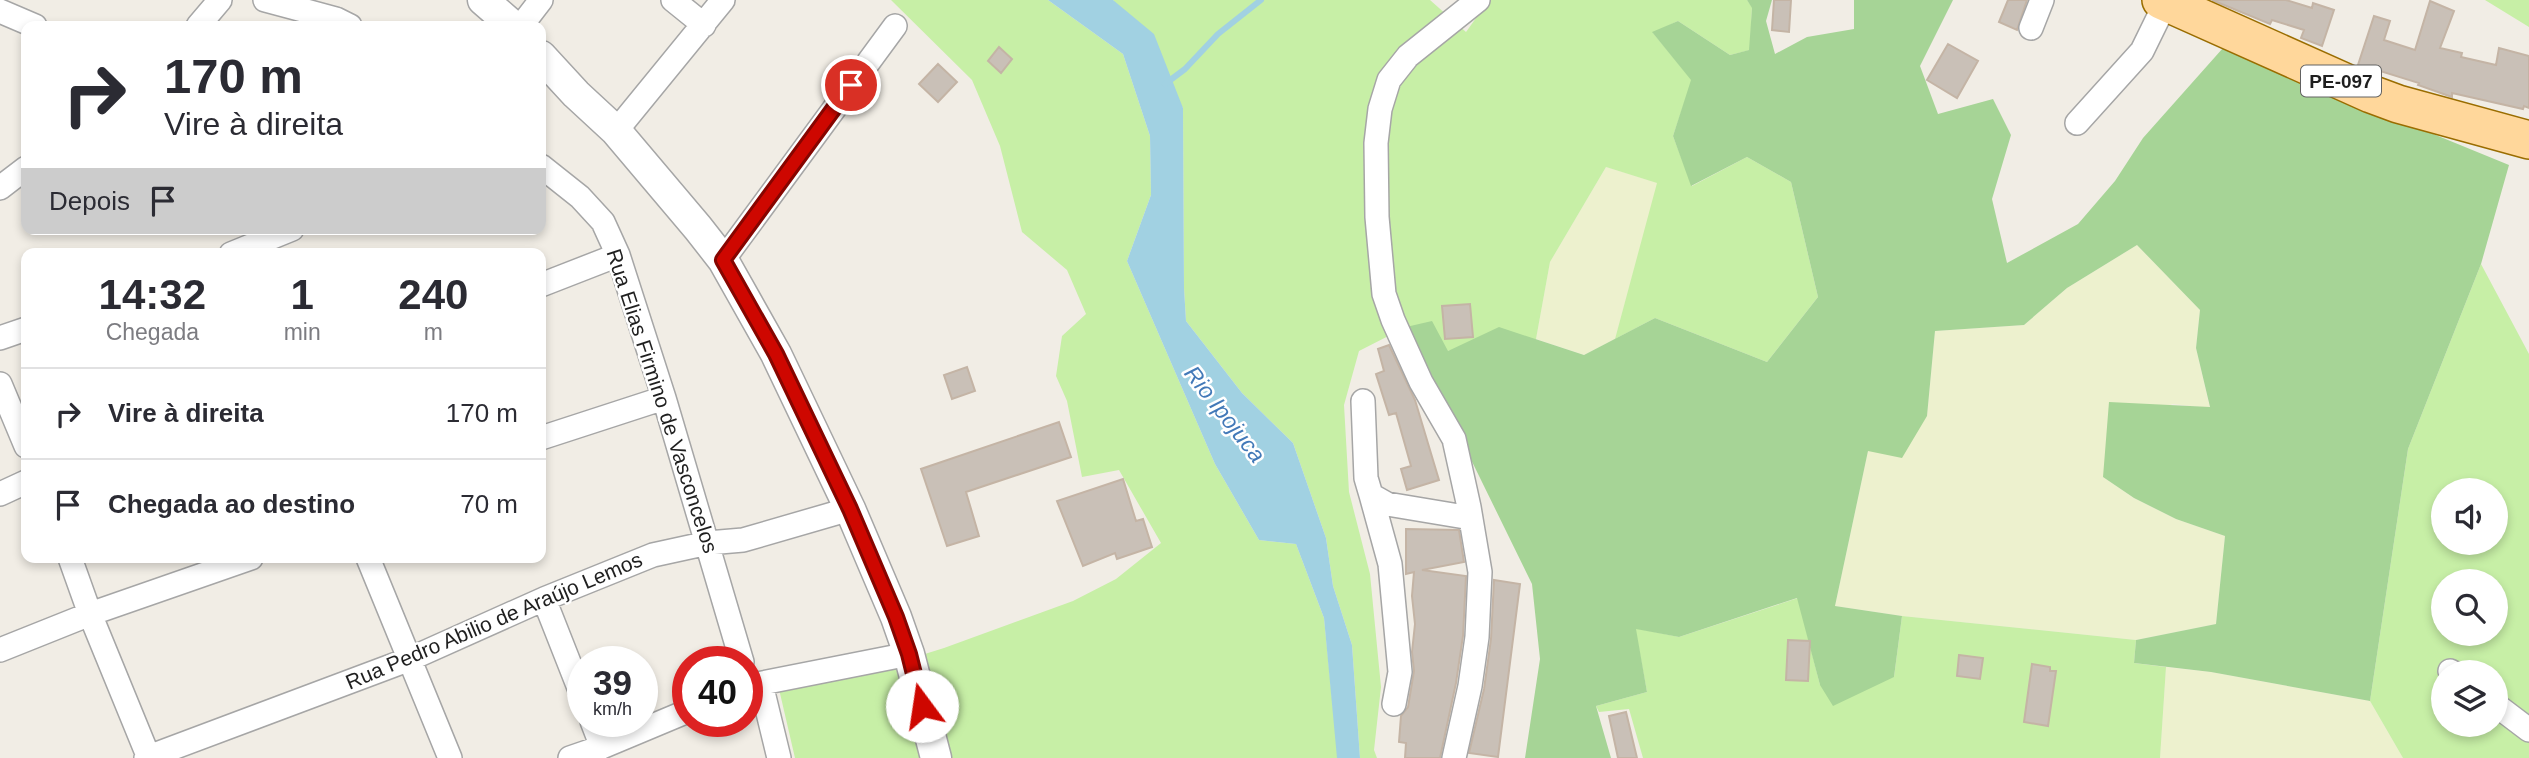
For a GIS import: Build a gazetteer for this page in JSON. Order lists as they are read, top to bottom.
{
  "streets": {
    "main road": ["PE-097"],
    "street": ["Rua Elias Firmino de Vasconcelos", "Rua Pedro Abilio de Araújo Lemos"]
  },
  "crossings": [
    ["Rua Elias Firmino de Vasconcelos", "Rua Pedro Abilio de Araújo Lemos"]
  ],
  "water": ["Rio Ipojuca"],
  "page": {
    "turn": ["170 m", "Vire à direita"],
    "then": "Depois",
    "eta": [
      "14:32",
      "Chegada",
      "1",
      "min",
      "240",
      "m"
    ],
    "list": [
      {
        "name": "Vire à direita",
        "value": "170 m"
      },
      {
        "name": "Chegada ao destino",
        "value": "70 m"
      }
    ],
    "speed": "39 km/h",
    "limit": "40"
  }
}
